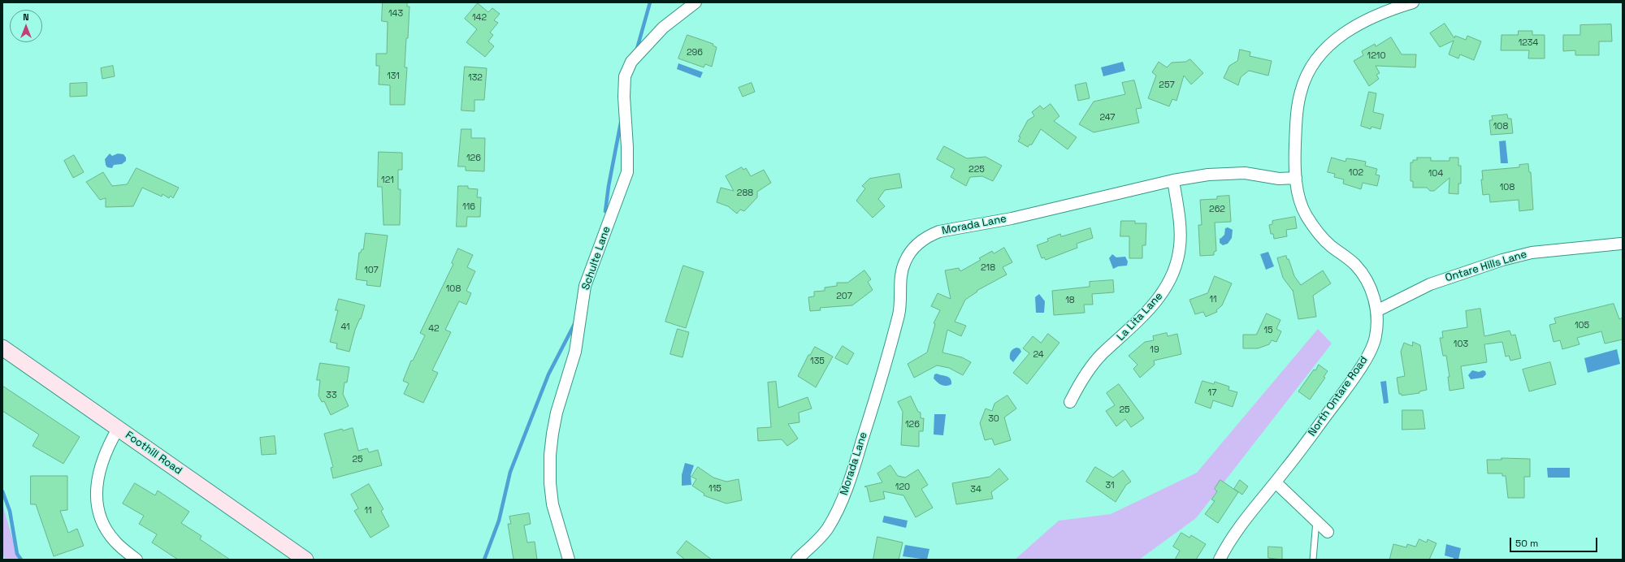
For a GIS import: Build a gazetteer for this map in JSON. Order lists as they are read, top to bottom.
{
  "streets": {
    "main road": ["Foothill Road"],
    "street": [
      "Morada Lane",
      "Schulte Lane",
      "Ontare Hills Lane",
      "La Lita Lane",
      "North Ontare Road"
    ]
  },
  "crossings": [
    ["Morada Lane", "La Lita Lane"],
    ["Morada Lane", "North Ontare Road"],
    ["Ontare Hills Lane", "North Ontare Road"]
  ],
  "house_numbers": [
    "143",
    "142",
    "1234",
    "296",
    "1210",
    "131",
    "132",
    "257",
    "247",
    "108",
    "126",
    "225",
    "102",
    "104",
    "121",
    "108",
    "288",
    "116",
    "262",
    "218",
    "107",
    "108",
    "207",
    "11",
    "18",
    "105",
    "41",
    "42",
    "15",
    "103",
    "19",
    "24",
    "135",
    "17",
    "33",
    "25",
    "30",
    "126",
    "25",
    "31",
    "120",
    "115",
    "34",
    "11"
  ],
  "scale_bar": "50 m",
  "north": "top"
}
